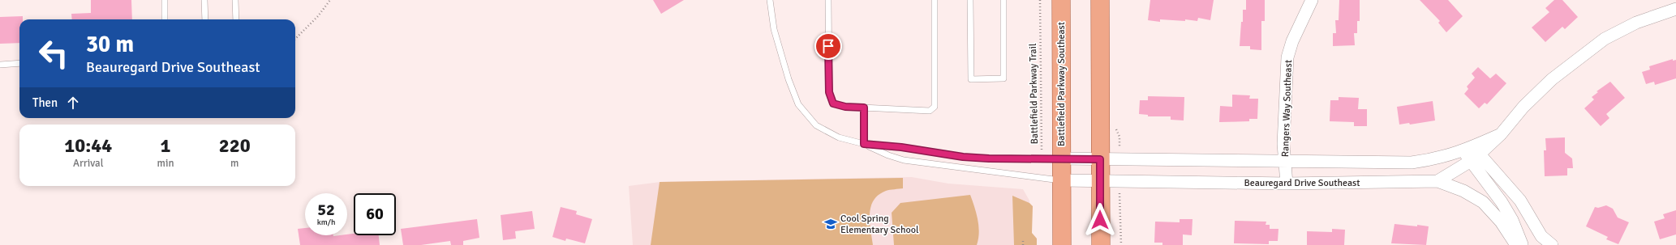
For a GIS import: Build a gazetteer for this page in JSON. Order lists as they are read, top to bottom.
{
  "streets": {
    "main road": ["Battlefield Parkway Southeast"],
    "street": ["Rangers Way Southeast", "Beauregard Drive Southeast"],
    "path": ["Battlefield Parkway Trail"]
  },
  "crossings": [
    ["Battlefield Parkway Southeast", "Beauregard Drive Southeast"],
    ["Rangers Way Southeast", "Beauregard Drive Southeast"]
  ],
  "places": {
    "school or university": ["Cool Spring Elementary School"]
  },
  "page": {
    "turn": ["30 m", "Beauregard Drive Southeast"],
    "then": "Then",
    "eta": [
      "10:44",
      "Arrival",
      "1",
      "min",
      "220",
      "m"
    ],
    "speed": "52 km/h",
    "limit": "60"
  }
}
